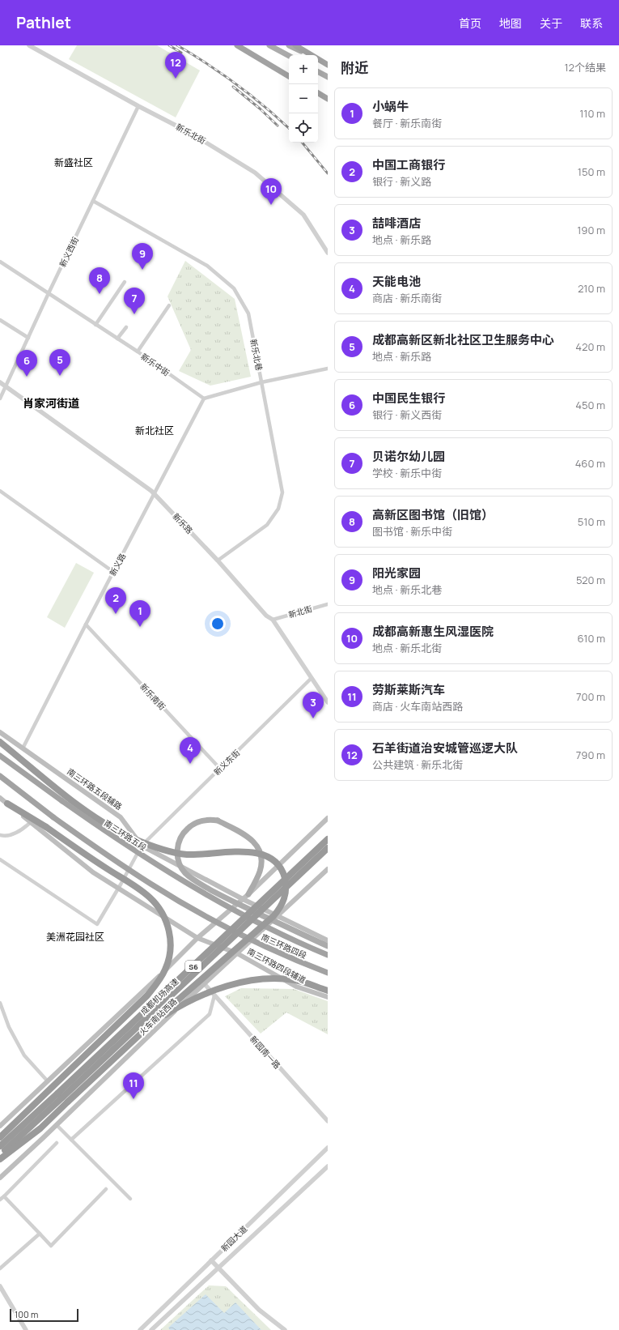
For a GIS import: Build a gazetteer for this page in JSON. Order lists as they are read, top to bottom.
{
  "streets": {
    "highway": [
      "南三环路五段",
      "南三环路四段",
      "S6",
      "成都机场高速"
    ],
    "main road": ["南三环路五段辅路", "南三环路四段辅道", "火车南站西路"],
    "street": [
      "新乐北街",
      "新义西街",
      "新乐北巷",
      "新乐中街",
      "新乐路",
      "新义路",
      "新北街",
      "新乐南街",
      "新义东街",
      "新园南一路",
      "新园大道"
    ]
  },
  "crossings": [
    ["新乐北街", "新义西街"],
    ["新义西街", "新乐北巷"],
    ["新义西街", "新乐中街"],
    ["新义西街", "新乐路"],
    ["新乐北巷", "新乐路"],
    ["新乐中街", "新义路"],
    ["新乐路", "新义路"],
    ["新乐路", "新北街"],
    ["新乐路", "新义东街"],
    ["新义路", "新乐南街"],
    ["新义路", "南三环路五段辅路"],
    ["新乐南街", "新义东街"],
    ["新义东街", "南三环路五段辅路"],
    ["南三环路五段辅路", "火车南站西路"],
    ["南三环路五段", "南三环路四段"],
    ["南三环路四段辅道", "火车南站西路"],
    ["火车南站西路", "新园南一路"]
  ],
  "districts": [
    "新盛社区",
    "肖家河街道",
    "新北社区",
    "美洲花园社区"
  ],
  "scale_bar": "100 m",
  "page": {
    "header": "Pathlet",
    "nav": [
      "首页",
      "地图",
      "关于",
      "联系"
    ],
    "heading": ["附近", "12个结果"],
    "pins": [
      "12",
      "10",
      "9",
      "8",
      "7",
      "5",
      "6",
      "2",
      "1",
      "3",
      "4",
      "11"
    ],
    "map_buttons": ["+", "−"],
    "list": [
      {
        "mark": "1",
        "name": "小蜗牛",
        "note": "餐厅 · 新乐南街",
        "value": "110 m"
      },
      {
        "mark": "2",
        "name": "中国工商银行",
        "note": "银行 · 新义路",
        "value": "150 m"
      },
      {
        "mark": "3",
        "name": "喆啡酒店",
        "note": "地点 · 新乐路",
        "value": "190 m"
      },
      {
        "mark": "4",
        "name": "天能电池",
        "note": "商店 · 新乐南街",
        "value": "210 m"
      },
      {
        "mark": "5",
        "name": "成都高新区新北社区卫生服务中心",
        "note": "地点 · 新乐路",
        "value": "420 m"
      },
      {
        "mark": "6",
        "name": "中国民生银行",
        "note": "银行 · 新义西街",
        "value": "450 m"
      },
      {
        "mark": "7",
        "name": "贝诺尔幼儿园",
        "note": "学校 · 新乐中街",
        "value": "460 m"
      },
      {
        "mark": "8",
        "name": "高新区图书馆（旧馆）",
        "note": "图书馆 · 新乐中街",
        "value": "510 m"
      },
      {
        "mark": "9",
        "name": "阳光家园",
        "note": "地点 · 新乐北巷",
        "value": "520 m"
      },
      {
        "mark": "10",
        "name": "成都高新惠生风湿医院",
        "note": "地点 · 新乐北街",
        "value": "610 m"
      },
      {
        "mark": "11",
        "name": "劳斯莱斯汽车",
        "note": "商店 · 火车南站西路",
        "value": "700 m"
      },
      {
        "mark": "12",
        "name": "石羊街道治安城管巡逻大队",
        "note": "公共建筑 · 新乐北街",
        "value": "790 m"
      }
    ],
    "scale": "100 m"
  }
}
